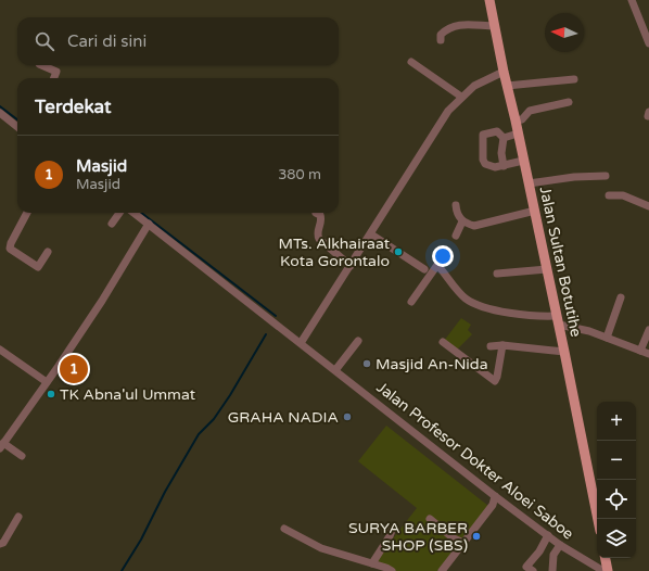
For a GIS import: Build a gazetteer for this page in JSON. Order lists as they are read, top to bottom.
{
  "streets": {
    "main road": ["Jalan Sultan Botutihe"],
    "street": ["Jalan Profesor Dokter Aloei Saboe"]
  },
  "places": [
    "MTs. Alkhairaat Kota Gorontalo",
    "Masjid An-Nida",
    "TK Abna'ul Ummat",
    "GRAHA NADIA",
    "SURYA BARBER SHOP (SBS)"
  ],
  "north": "left",
  "page": {
    "search": "Cari di sini",
    "heading": "Terdekat",
    "list": [
      {
        "mark": "1",
        "name": "Masjid",
        "note": "Masjid",
        "value": "380 m"
      }
    ],
    "pins": "1",
    "map_buttons": ["+", "−"]
  }
}
